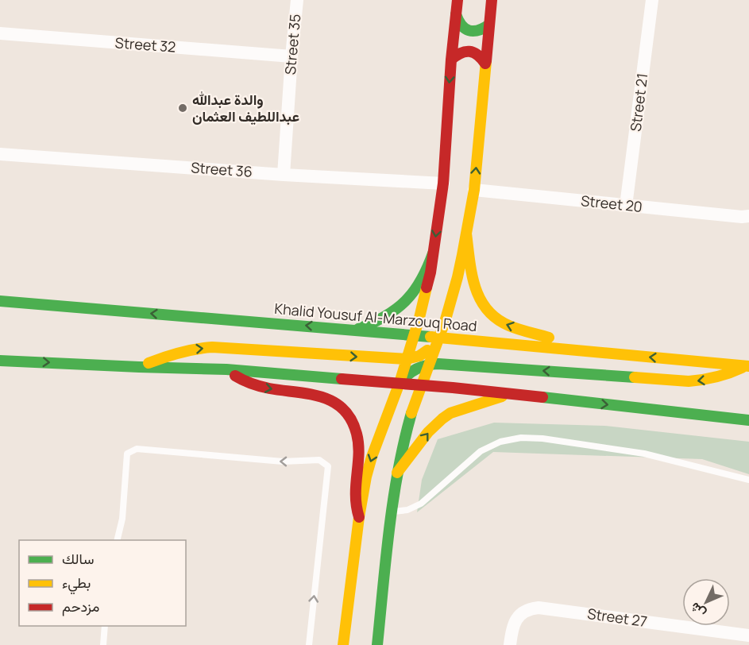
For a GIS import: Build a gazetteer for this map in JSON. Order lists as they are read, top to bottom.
{
  "streets": {
    "main road": ["Khalid Yousuf Al-Marzouq Road"],
    "street": [
      "Street 35",
      "Street 32",
      "Street 21",
      "Street 36",
      "Street 20",
      "Street 27"
    ]
  },
  "crossings": [
    ["Street 35", "Street 32"],
    ["Street 35", "Street 36"],
    ["Street 21", "Street 20"]
  ],
  "places": ["والدة عبدالله عبداللطيف العثمان"],
  "legend": ["سالك", "بطيء", "مزدحم"],
  "north": "bottom left"
}
